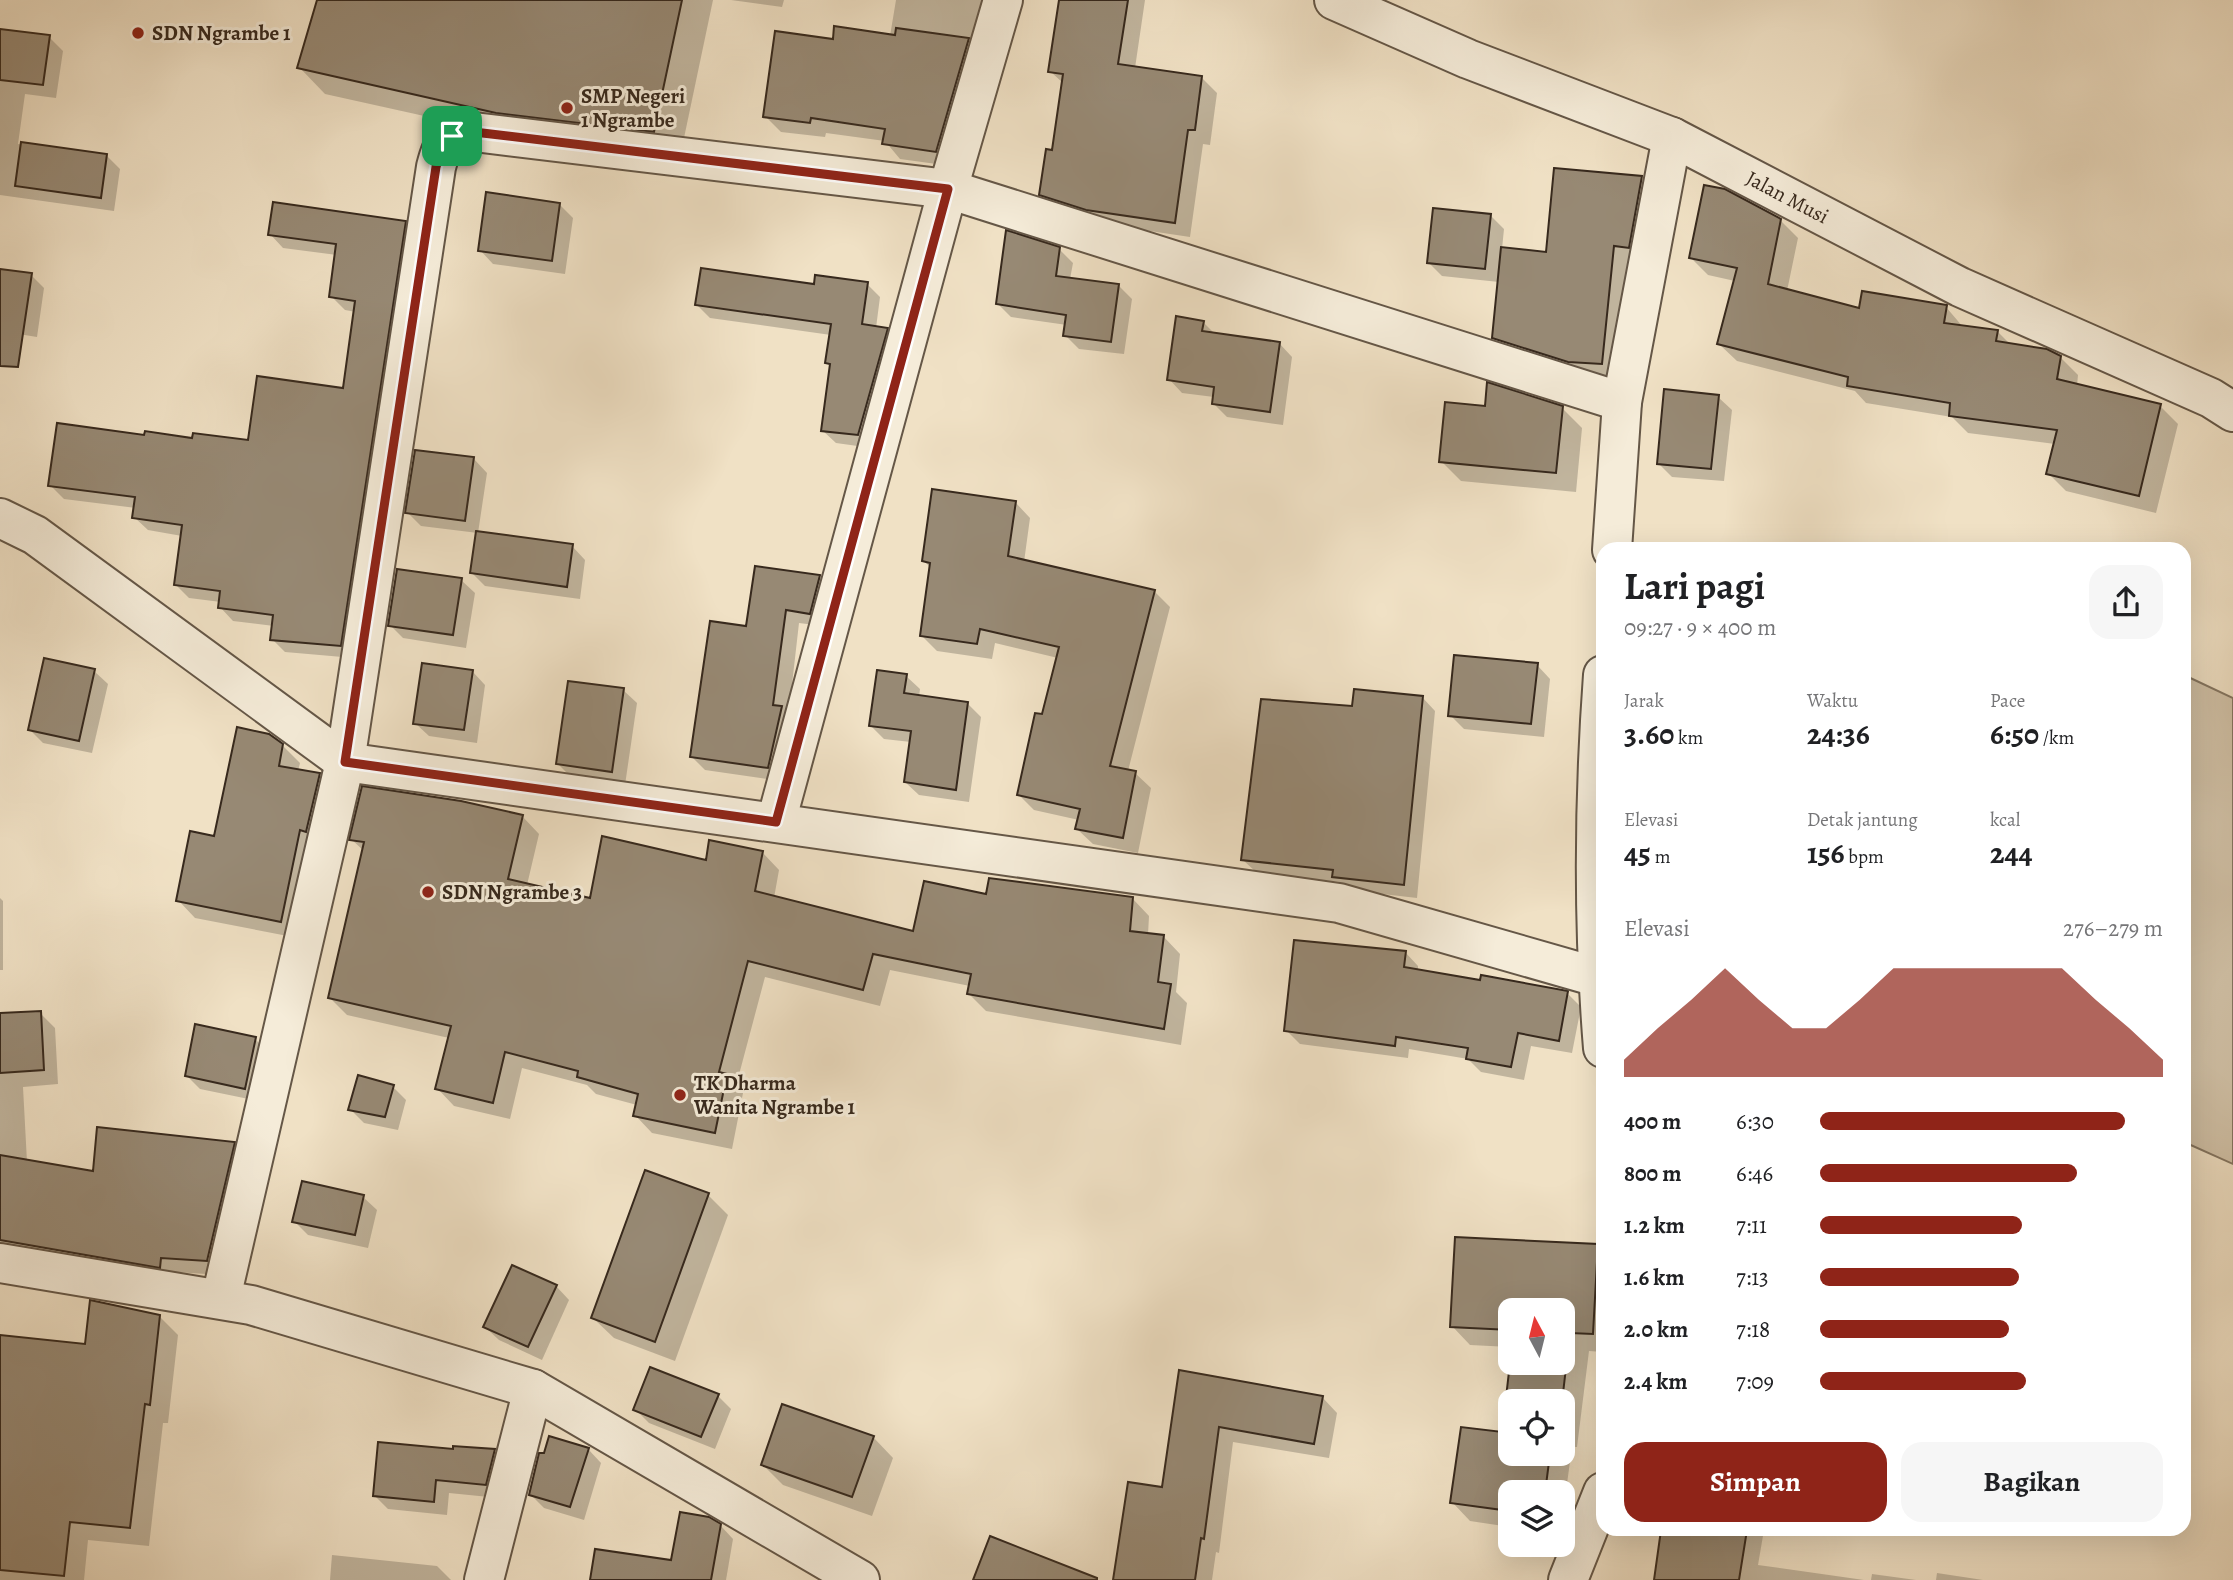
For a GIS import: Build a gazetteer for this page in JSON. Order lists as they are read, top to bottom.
{
  "streets": {
    "street": ["Jalan Musi"]
  },
  "places": [
    "SDN Ngrambe 1",
    "SMP Negeri 1 Ngrambe",
    "SDN Ngrambe 3",
    "TK Dharma Wanita Ngrambe 1"
  ],
  "north": "top",
  "page": {
    "heading": ["Lari pagi", "09:27 · 9 × 400 m"],
    "stats": [
      ["Jarak", "3.60 km"],
      ["Waktu", "24:36"],
      ["Pace", "6:50 /km"],
      ["Elevasi", "45 m"],
      ["Detak jantung", "156 bpm"],
      ["kcal", "244"]
    ],
    "chart": ["Elevasi", "276–279 m"],
    "list": [
      {
        "name": "400 m",
        "note": "6:30"
      },
      {
        "name": "800 m",
        "note": "6:46"
      },
      {
        "name": "1.2 km",
        "note": "7:11"
      },
      {
        "name": "1.6 km",
        "note": "7:13"
      },
      {
        "name": "2.0 km",
        "note": "7:18"
      },
      {
        "name": "2.4 km",
        "note": "7:09"
      }
    ],
    "buttons": ["Simpan", "Bagikan"]
  }
}
